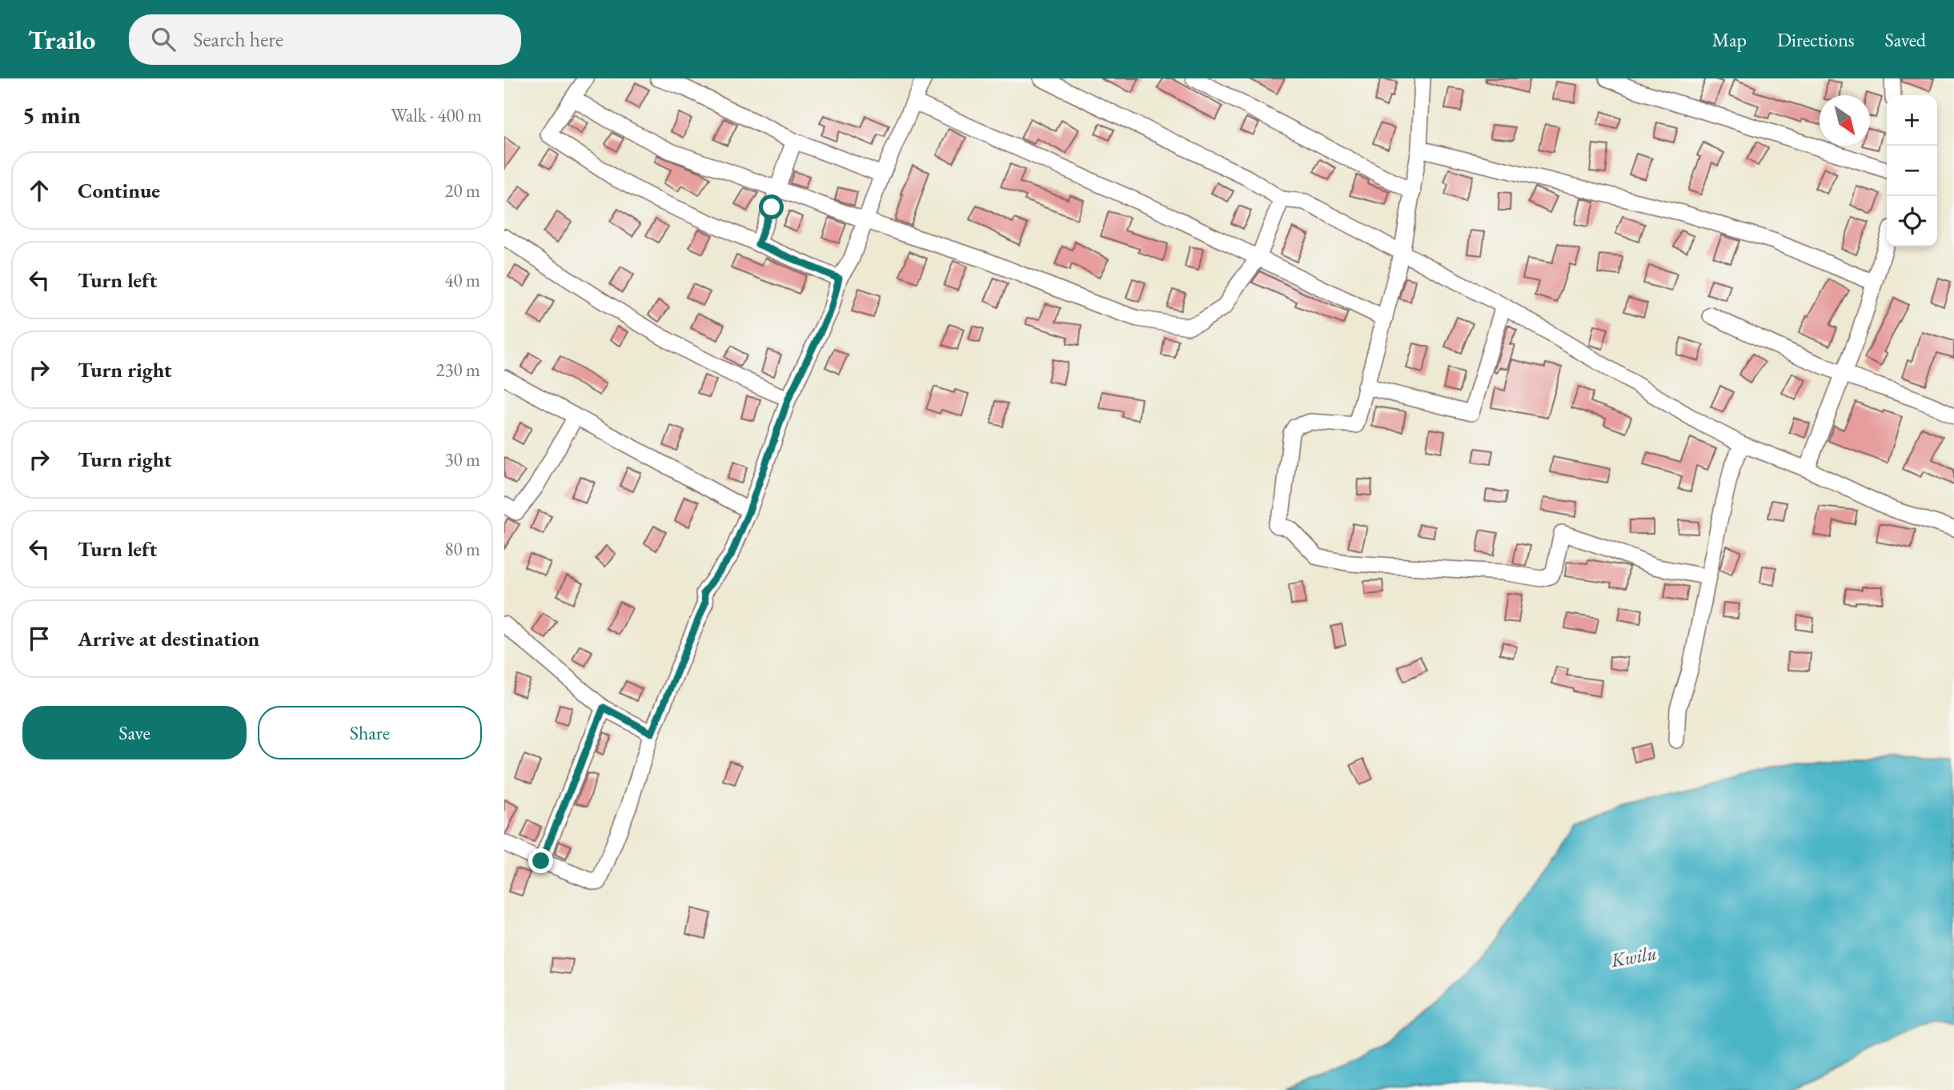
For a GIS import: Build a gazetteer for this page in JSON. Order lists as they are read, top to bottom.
{
  "water": ["Kwilu"],
  "north": "bottom right",
  "page": {
    "header": "Trailo",
    "search": "Search here",
    "nav": ["Map", "Directions", "Saved"],
    "heading": ["5 min", "Walk · 400 m"],
    "map_buttons": ["+", "−"],
    "list": [
      ["Continue", "20 m"],
      ["Turn left", "40 m"],
      ["Turn right", "230 m"],
      ["Turn right", "30 m"],
      ["Turn left", "80 m"],
      "Arrive at destination"
    ],
    "buttons": ["Save", "Share"]
  }
}
